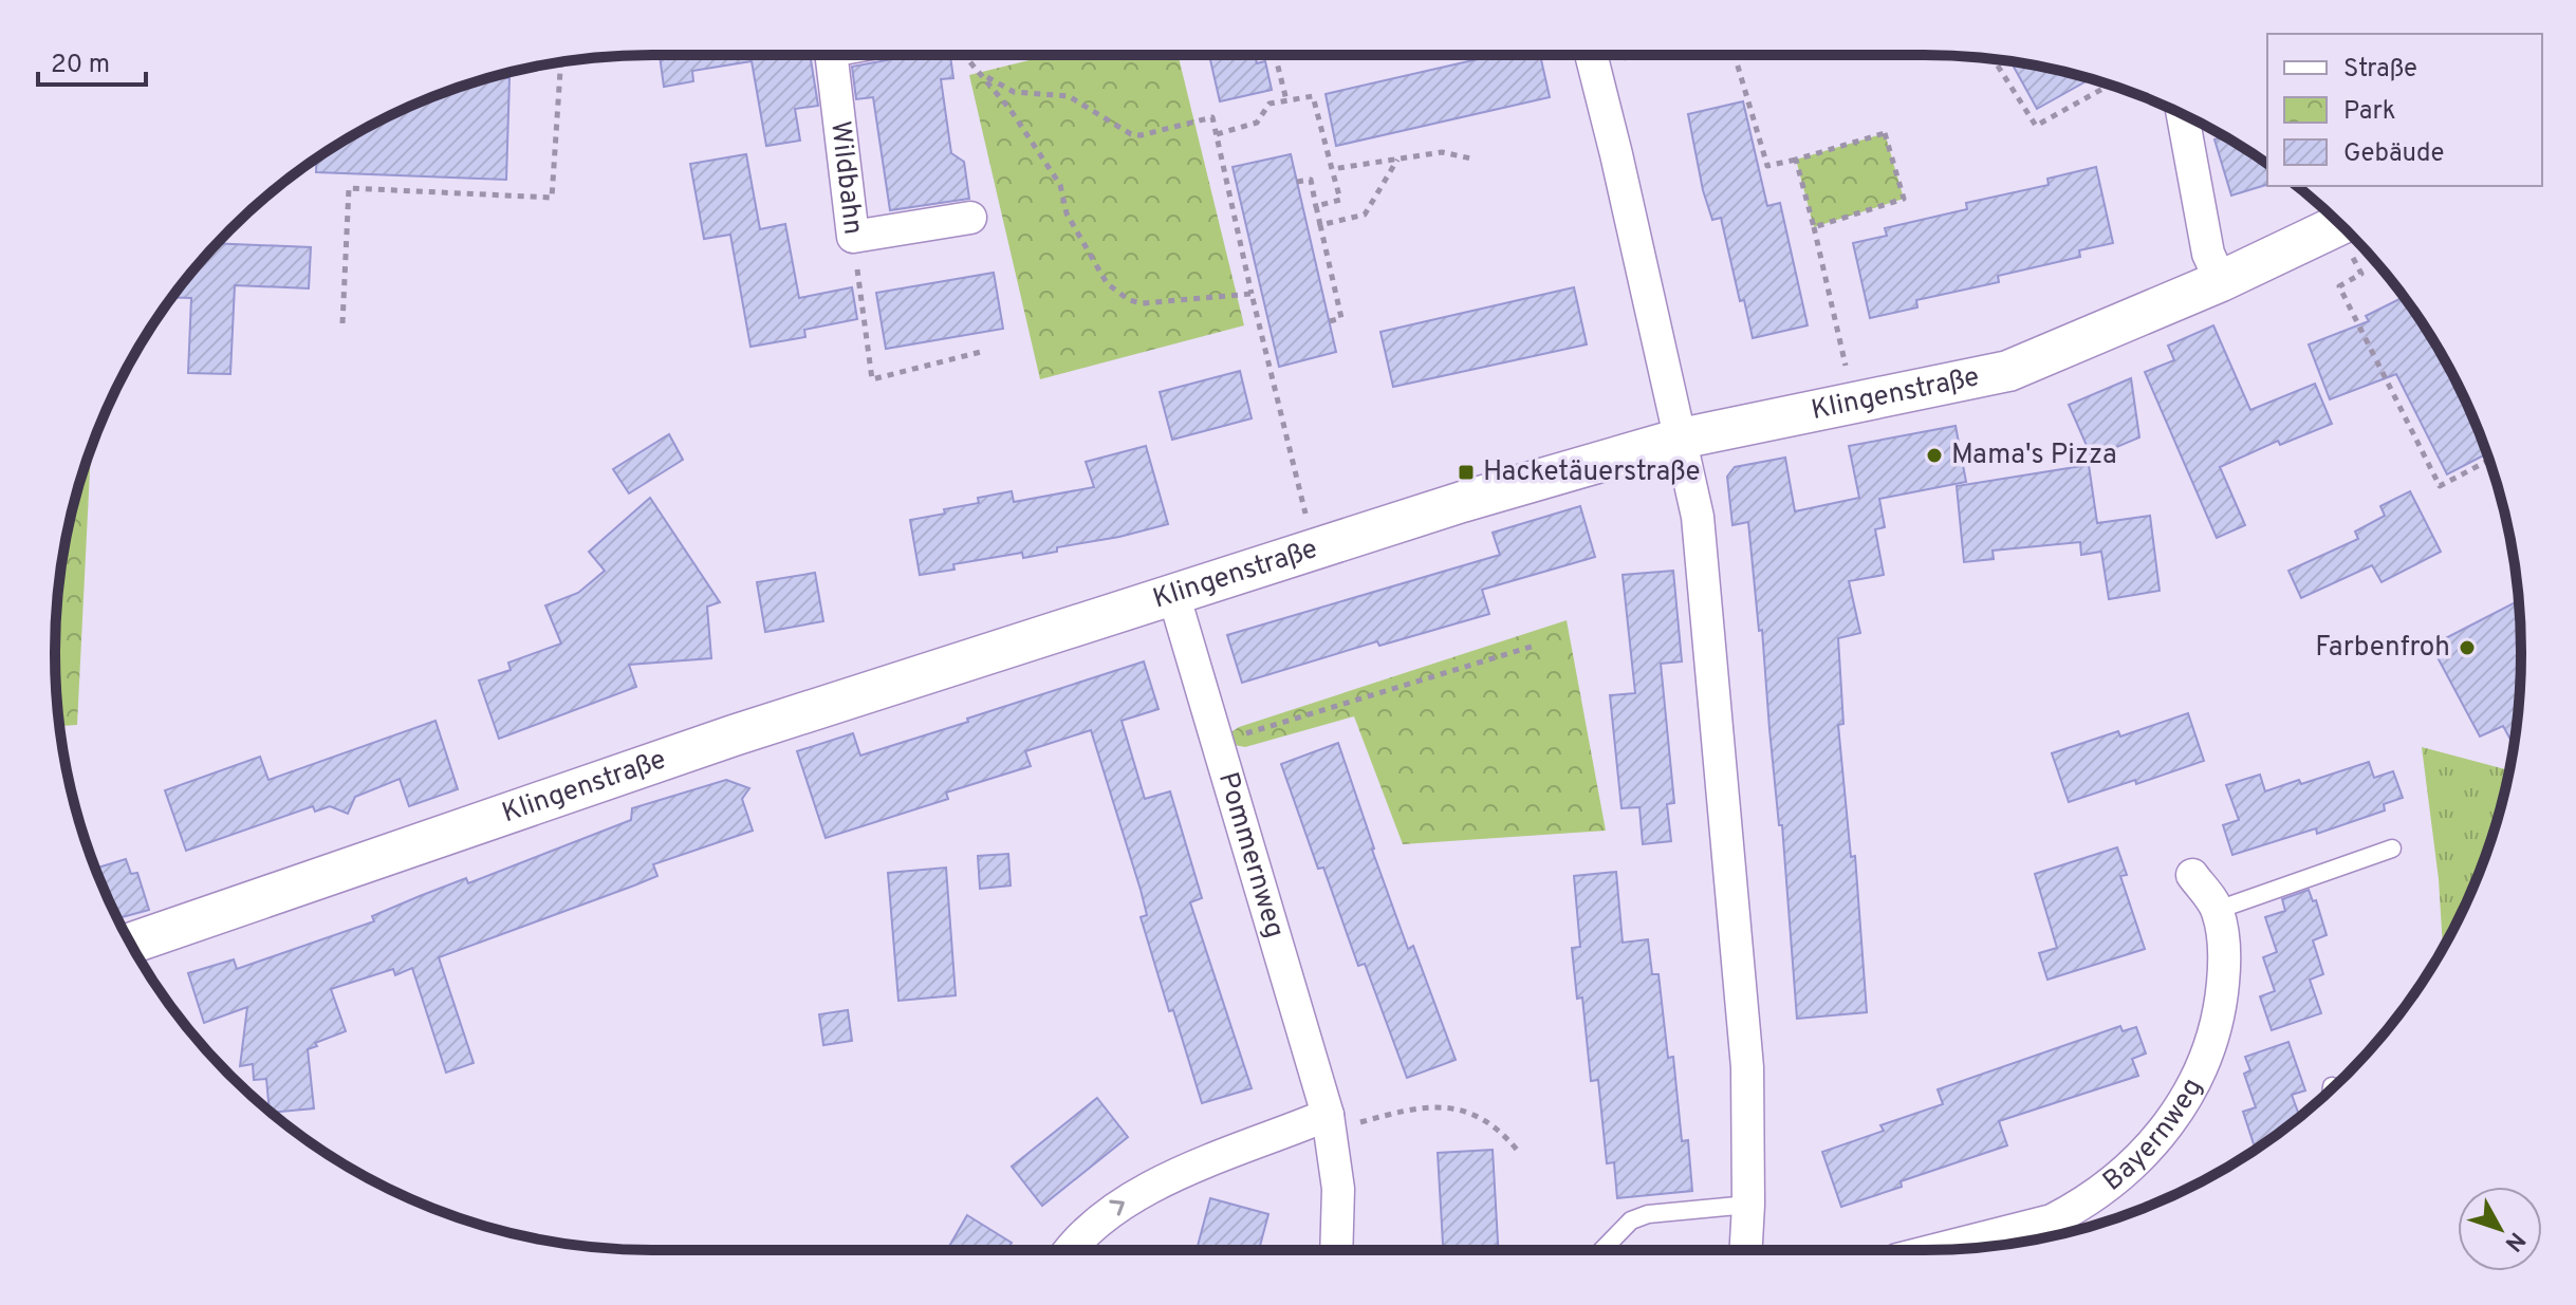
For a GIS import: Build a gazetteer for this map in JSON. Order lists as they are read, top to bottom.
{
  "streets": {
    "street": [
      "Wildbahn",
      "Klingenstraße",
      "Pommernweg",
      "Bayernweg"
    ]
  },
  "crossings": [
    ["Klingenstraße", "Pommernweg"]
  ],
  "places": {
    "other": ["Mama's Pizza", "Farbenfroh"],
    "transit": ["Hacketäuerstraße"]
  },
  "legend": ["Straße", "Park", "Gebäude"],
  "scale_bar": "20 m",
  "north": "bottom right"
}
